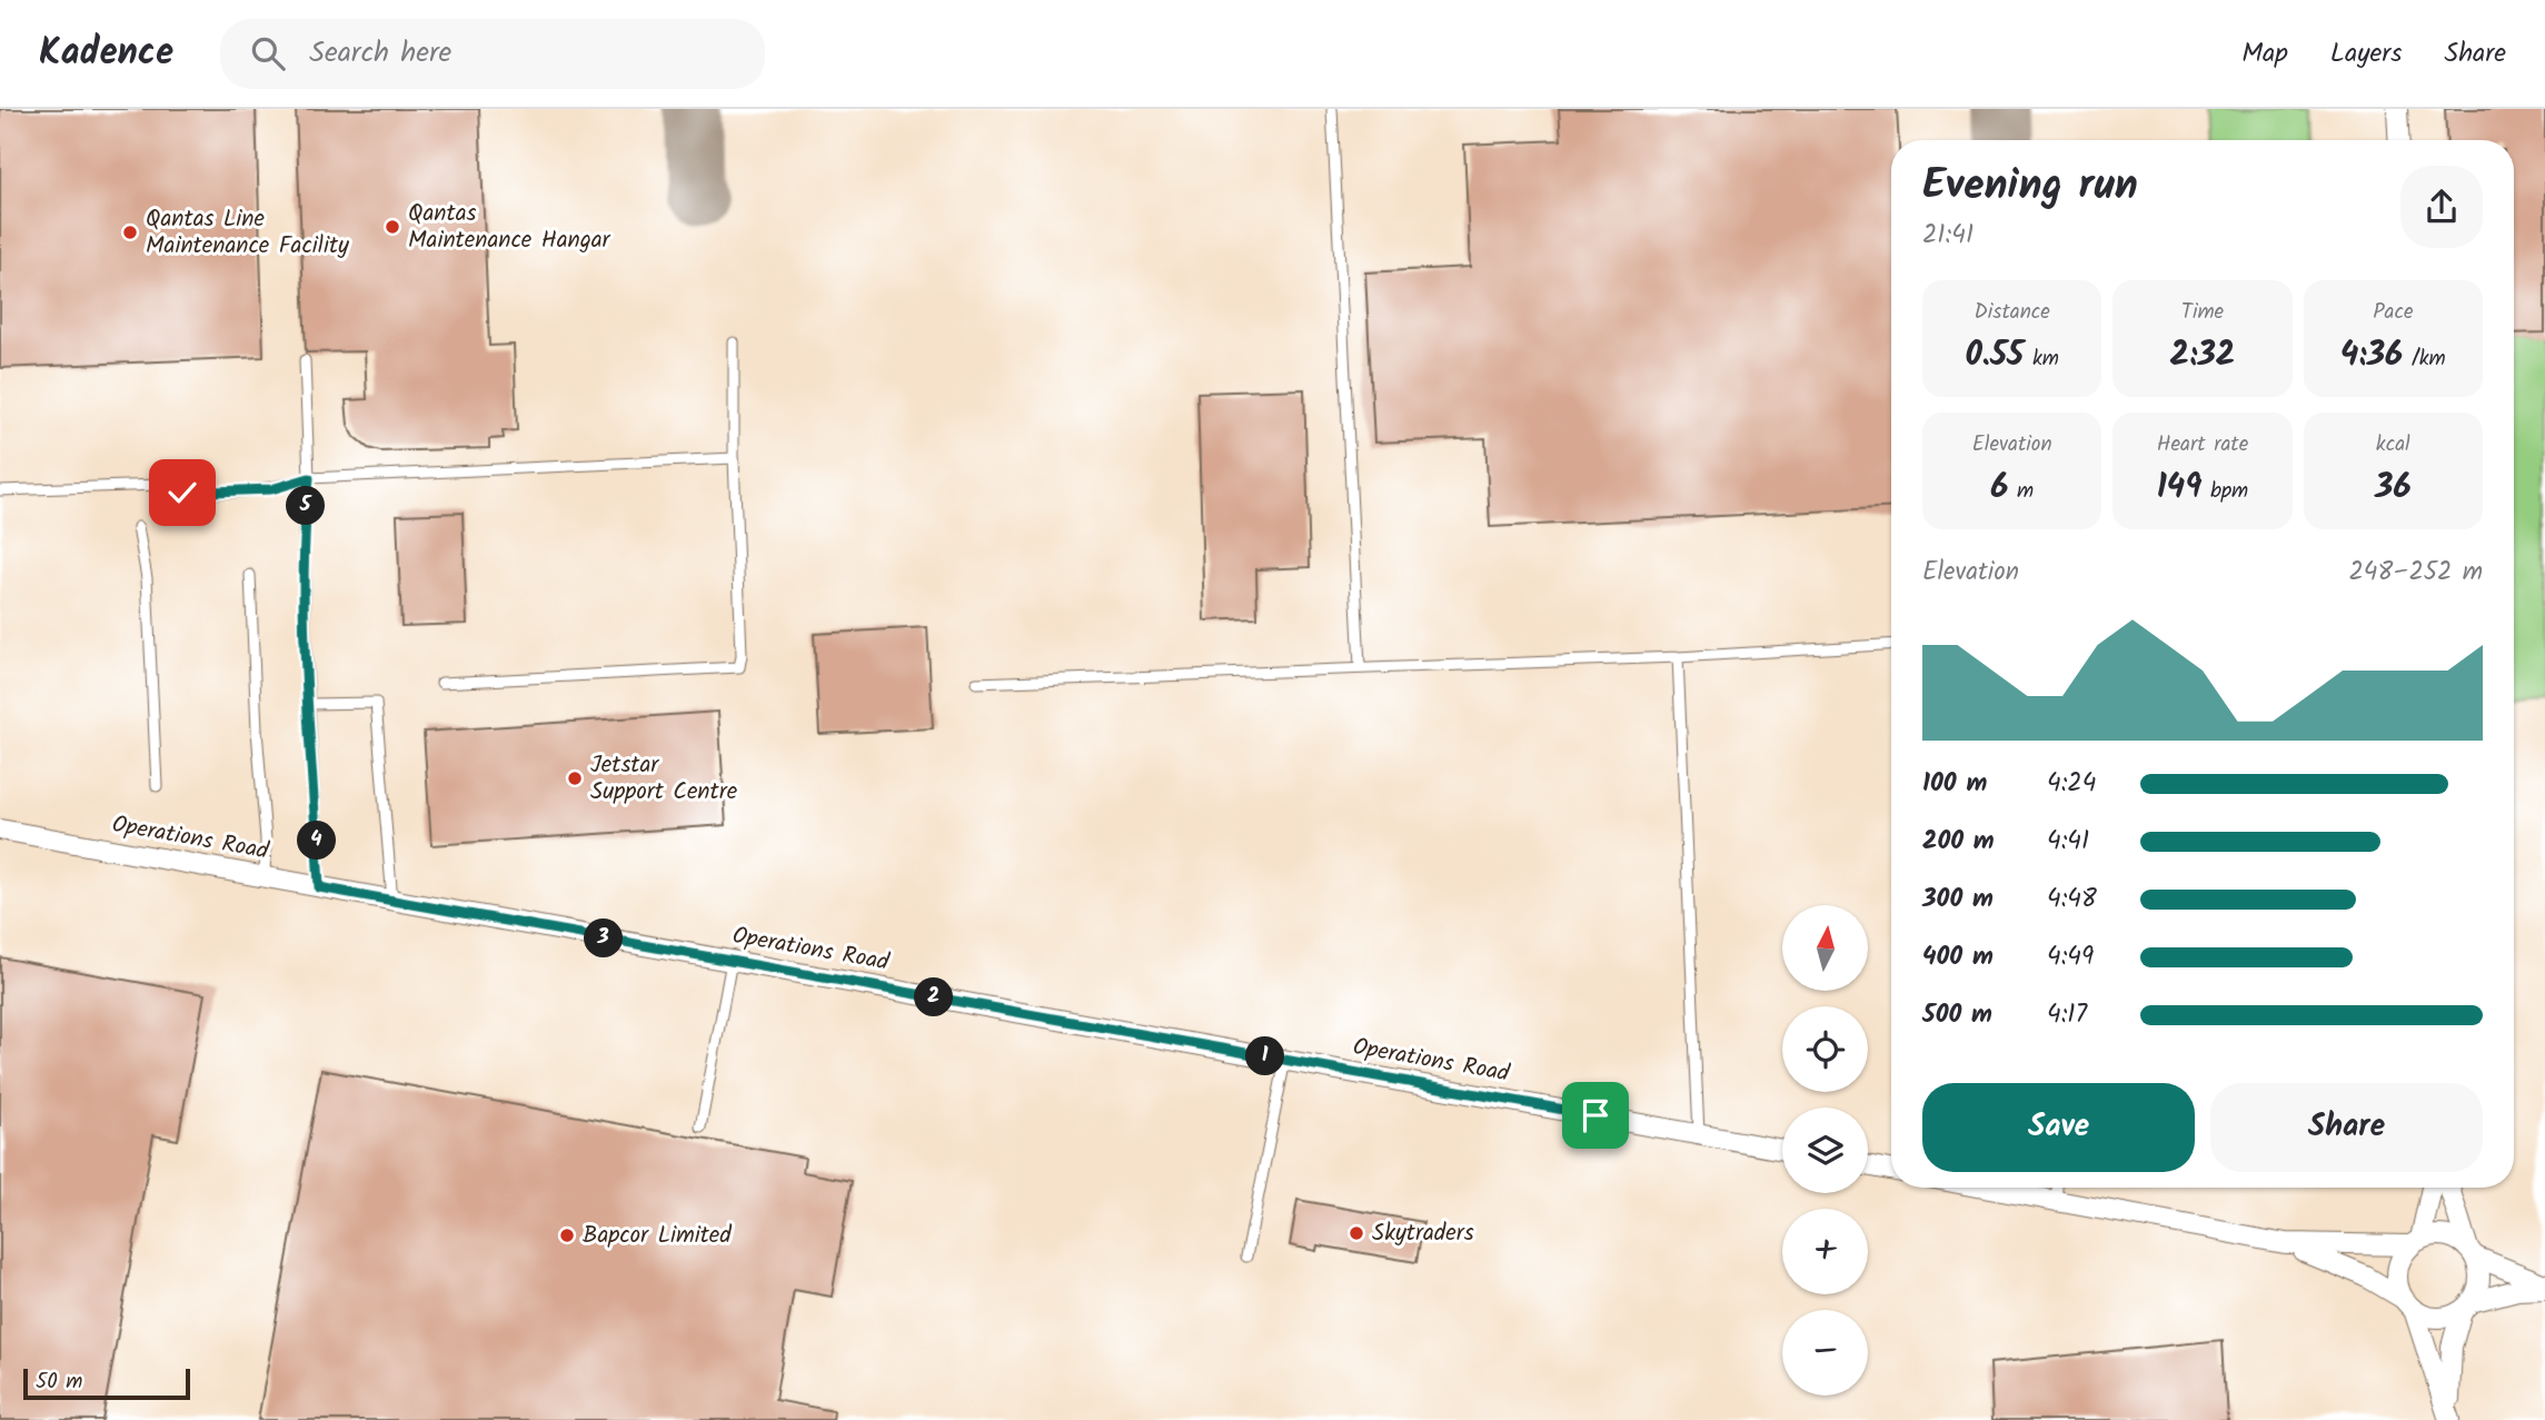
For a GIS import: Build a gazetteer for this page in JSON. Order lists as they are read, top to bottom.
{
  "streets": {
    "street": ["Operations Road"]
  },
  "places": [
    "Qantas Maintenance Hangar",
    "Qantas Line Maintenance Facility",
    "Jetstar Support Centre",
    "Skytraders",
    "Bapcor Limited"
  ],
  "scale_bar": "50 m",
  "north": "top",
  "page": {
    "header": "Kadence",
    "search": "Search here",
    "nav": ["Map", "Layers", "Share"],
    "heading": ["Evening run", "21:41"],
    "stats": [
      ["Distance", "0.55 km"],
      ["Time", "2:32"],
      ["Pace", "4:36 /km"],
      ["Elevation", "6 m"],
      ["Heart rate", "149 bpm"],
      ["kcal", "36"]
    ],
    "pins": [
      "5",
      "4",
      "3",
      "2",
      "1"
    ],
    "chart": ["Elevation", "248–252 m"],
    "list": [
      {
        "name": "100 m",
        "note": "4:24"
      },
      {
        "name": "200 m",
        "note": "4:41"
      },
      {
        "name": "300 m",
        "note": "4:48"
      },
      {
        "name": "400 m",
        "note": "4:49"
      },
      {
        "name": "500 m",
        "note": "4:17"
      }
    ],
    "map_buttons": ["+", "−"],
    "buttons": ["Save", "Share"],
    "scale": "50 m"
  }
}
